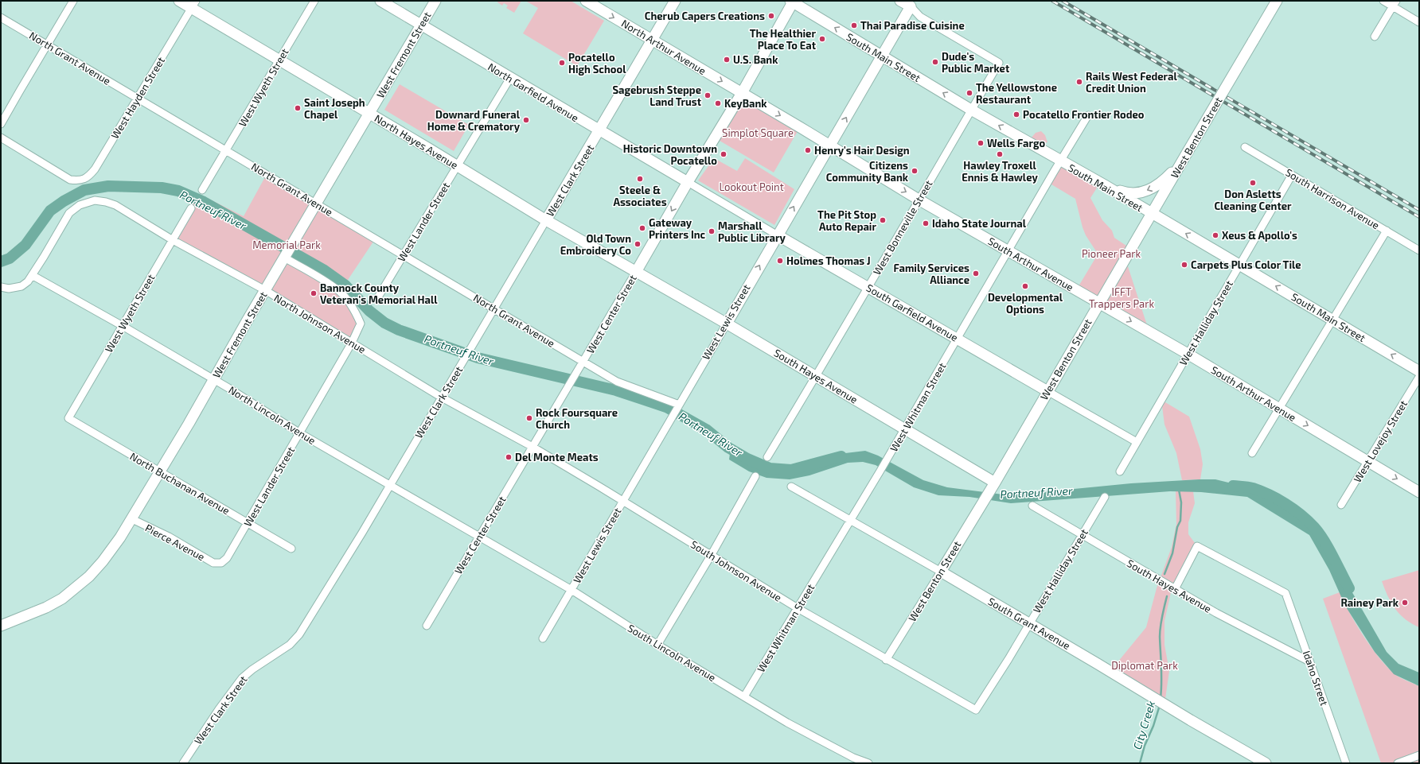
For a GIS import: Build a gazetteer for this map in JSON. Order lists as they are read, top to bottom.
{
  "streets": {
    "street": [
      "North Arthur Avenue",
      "West Fremont Street",
      "South Main Street",
      "North Grant Avenue",
      "West Wyeth Street",
      "North Garfield Avenue",
      "West Hayden Street",
      "West Benton Street",
      "North Hayes Avenue",
      "West Clark Street",
      "South Harrison Avenue",
      "West Lander Street",
      "West Bonneville Street",
      "South Arthur Avenue",
      "South Garfield Avenue",
      "West Center Street",
      "West Lewis Street",
      "West Halliday Street",
      "North Johnson Avenue",
      "South Hayes Avenue",
      "West Whitman Street",
      "North Lincoln Avenue",
      "West Lovejoy Street",
      "North Buchanan Avenue",
      "Pierce Avenue",
      "South Johnson Avenue",
      "South Grant Avenue",
      "South Lincoln Avenue",
      "Idaho Street"
    ]
  },
  "crossings": [
    ["North Arthur Avenue", "West Clark Street"],
    ["North Arthur Avenue", "South Arthur Avenue"],
    ["North Arthur Avenue", "West Center Street"],
    ["West Fremont Street", "North Grant Avenue"],
    ["West Fremont Street", "North Garfield Avenue"],
    ["West Fremont Street", "North Hayes Avenue"],
    ["West Fremont Street", "West Lander Street"],
    ["West Fremont Street", "North Johnson Avenue"],
    ["West Fremont Street", "North Lincoln Avenue"],
    ["West Fremont Street", "North Buchanan Avenue"],
    ["West Fremont Street", "Pierce Avenue"],
    ["South Main Street", "West Benton Street"],
    ["South Main Street", "West Bonneville Street"],
    ["South Main Street", "West Center Street"],
    ["South Main Street", "West Lewis Street"],
    ["South Main Street", "West Halliday Street"],
    ["South Main Street", "West Whitman Street"],
    ["North Grant Avenue", "West Wyeth Street"],
    ["North Grant Avenue", "West Hayden Street"],
    ["North Grant Avenue", "West Clark Street"],
    ["North Grant Avenue", "West Lander Street"],
    ["North Grant Avenue", "West Center Street"],
    ["West Wyeth Street", "North Hayes Avenue"],
    ["West Wyeth Street", "North Johnson Avenue"],
    ["West Wyeth Street", "North Lincoln Avenue"],
    ["West Wyeth Street", "North Buchanan Avenue"],
    ["North Garfield Avenue", "West Clark Street"],
    ["North Garfield Avenue", "West Lander Street"],
    ["North Garfield Avenue", "South Garfield Avenue"],
    ["North Garfield Avenue", "West Center Street"],
    ["West Hayden Street", "North Hayes Avenue"],
    ["West Benton Street", "South Arthur Avenue"],
    ["West Benton Street", "South Garfield Avenue"],
    ["West Benton Street", "South Hayes Avenue"],
    ["West Benton Street", "South Johnson Avenue"],
    ["West Benton Street", "South Grant Avenue"],
    ["North Hayes Avenue", "West Clark Street"],
    ["North Hayes Avenue", "West Lander Street"],
    ["North Hayes Avenue", "West Center Street"],
    ["North Hayes Avenue", "South Hayes Avenue"],
    ["West Clark Street", "North Johnson Avenue"],
    ["West Clark Street", "North Lincoln Avenue"],
    ["South Harrison Avenue", "West Halliday Street"],
    ["West Lander Street", "North Johnson Avenue"],
    ["West Lander Street", "North Lincoln Avenue"],
    ["West Lander Street", "North Buchanan Avenue"],
    ["West Lander Street", "Pierce Avenue"],
    ["West Bonneville Street", "South Arthur Avenue"],
    ["West Bonneville Street", "South Garfield Avenue"],
    ["West Bonneville Street", "West Lewis Street"],
    ["West Bonneville Street", "South Hayes Avenue"],
    ["South Arthur Avenue", "West Center Street"],
    ["South Arthur Avenue", "West Lewis Street"],
    ["South Arthur Avenue", "West Halliday Street"],
    ["South Arthur Avenue", "West Whitman Street"],
    ["South Arthur Avenue", "West Lovejoy Street"],
    ["South Garfield Avenue", "West Center Street"],
    ["South Garfield Avenue", "West Lewis Street"],
    ["South Garfield Avenue", "West Halliday Street"],
    ["South Garfield Avenue", "West Whitman Street"],
    ["West Center Street", "North Johnson Avenue"],
    ["West Center Street", "South Hayes Avenue"],
    ["West Center Street", "North Lincoln Avenue"],
    ["West Center Street", "South Johnson Avenue"],
    ["West Center Street", "South Lincoln Avenue"],
    ["West Lewis Street", "South Hayes Avenue"],
    ["West Lewis Street", "South Johnson Avenue"],
    ["West Lewis Street", "South Lincoln Avenue"],
    ["West Halliday Street", "South Hayes Avenue"],
    ["West Halliday Street", "South Johnson Avenue"],
    ["West Halliday Street", "South Grant Avenue"],
    ["North Johnson Avenue", "North Lincoln Avenue"],
    ["North Johnson Avenue", "South Johnson Avenue"],
    ["South Hayes Avenue", "West Whitman Street"],
    ["South Hayes Avenue", "Idaho Street"],
    ["West Whitman Street", "South Johnson Avenue"],
    ["West Whitman Street", "South Grant Avenue"],
    ["West Whitman Street", "South Lincoln Avenue"],
    ["North Lincoln Avenue", "South Lincoln Avenue"]
  ],
  "one_way": [
    "North Arthur Avenue",
    "South Main Street",
    "South Arthur Avenue",
    "West Lewis Street"
  ],
  "water": ["Portneuf River", "City Creek"],
  "parks": [
    "Simplot Square",
    "Lookout Point",
    "Memorial Park",
    "Pioneer Park",
    "IFFT Trappers Park",
    "Diplomat Park"
  ],
  "places": [
    "Cherub Capers Creations",
    "Thai Paradise Cuisine",
    "The Healthier Place To Eat",
    "U.S. Bank",
    "Dude's Public Market",
    "Pocatello High School",
    "Rails West Federal Credit Union",
    "The Yellowstone Restaurant",
    "Sagebrush Steppe Land Trust",
    "KeyBank",
    "Saint Joseph Chapel",
    "Pocatello Frontier Rodeo",
    "Downard Funeral Home & Crematory",
    "Wells Fargo",
    "Henry's Hair Design",
    "Historic Downtown Pocatello",
    "Hawley Troxell Ennis & Hawley",
    "Citizens Community Bank",
    "Steele & Associates",
    "Don Asletts Cleaning Center",
    "The Pit Stop Auto Repair",
    "Idaho State Journal",
    "Gateway Printers Inc",
    "Marshall Public Library",
    "Xeus & Apollo's",
    "Old Town Embroidery Co",
    "Holmes Thomas J",
    "Carpets Plus Color Tile",
    "Family Services Alliance",
    "Developmental Options",
    "Bannock County Veteran's Memorial Hall",
    "Rock Foursquare Church",
    "Del Monte Meats",
    "Rainey Park"
  ]
}
